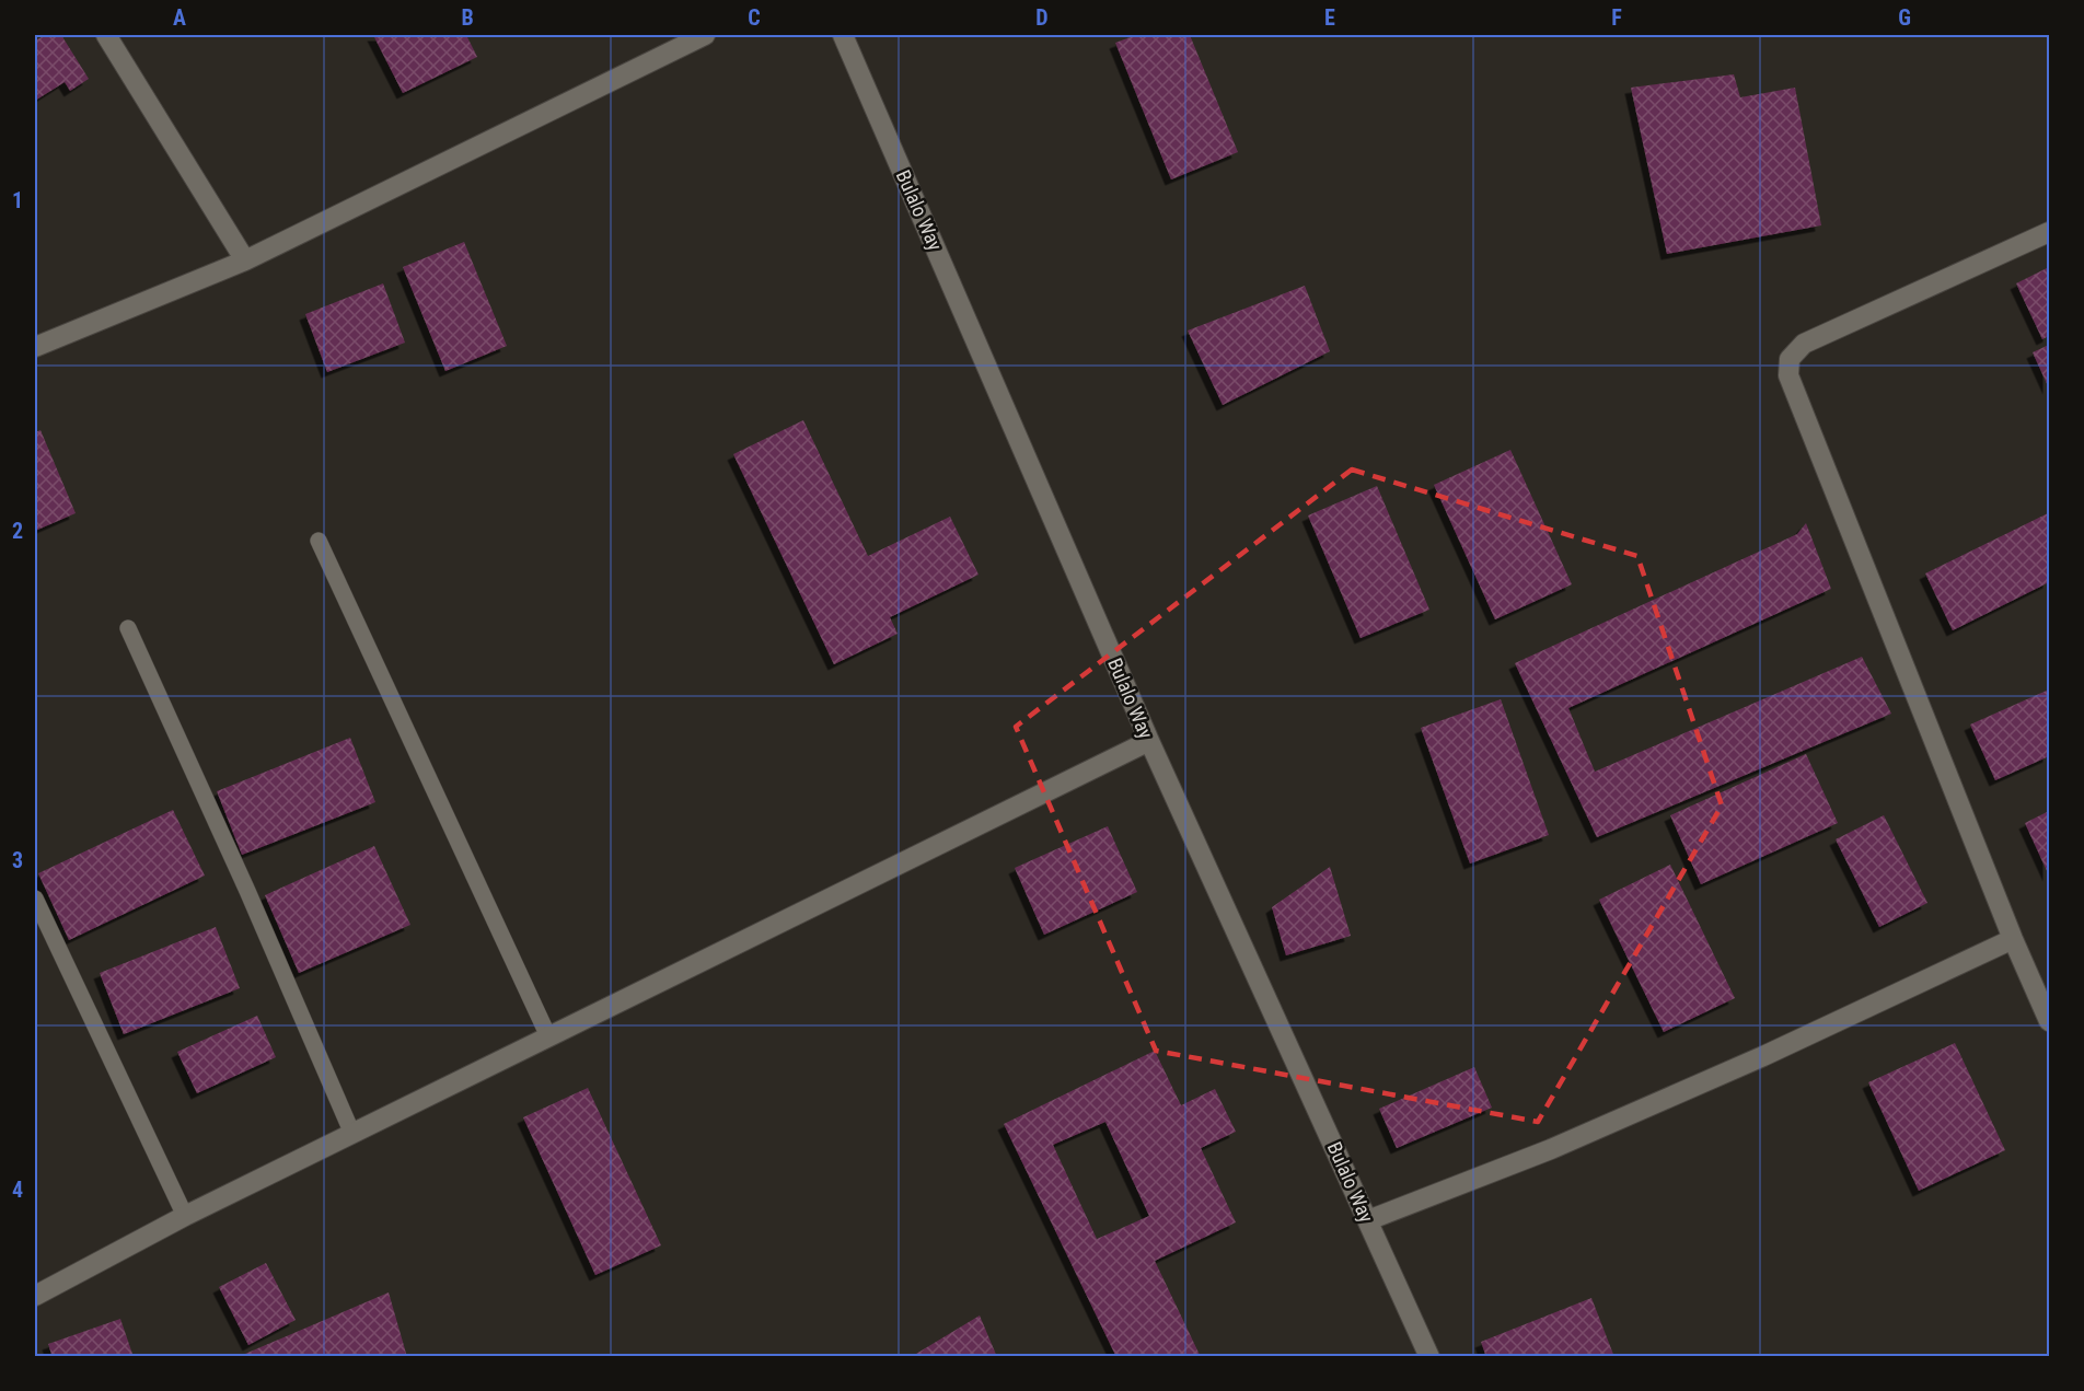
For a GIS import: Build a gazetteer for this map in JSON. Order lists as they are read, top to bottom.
{
  "streets": {
    "street": ["Bulalo Way"]
  },
  "grid": {
    "columns": [
      "A",
      "B",
      "C",
      "D",
      "E",
      "F",
      "G"
    ],
    "rows": [
      "1",
      "2",
      "3",
      "4"
    ]
  }
}
